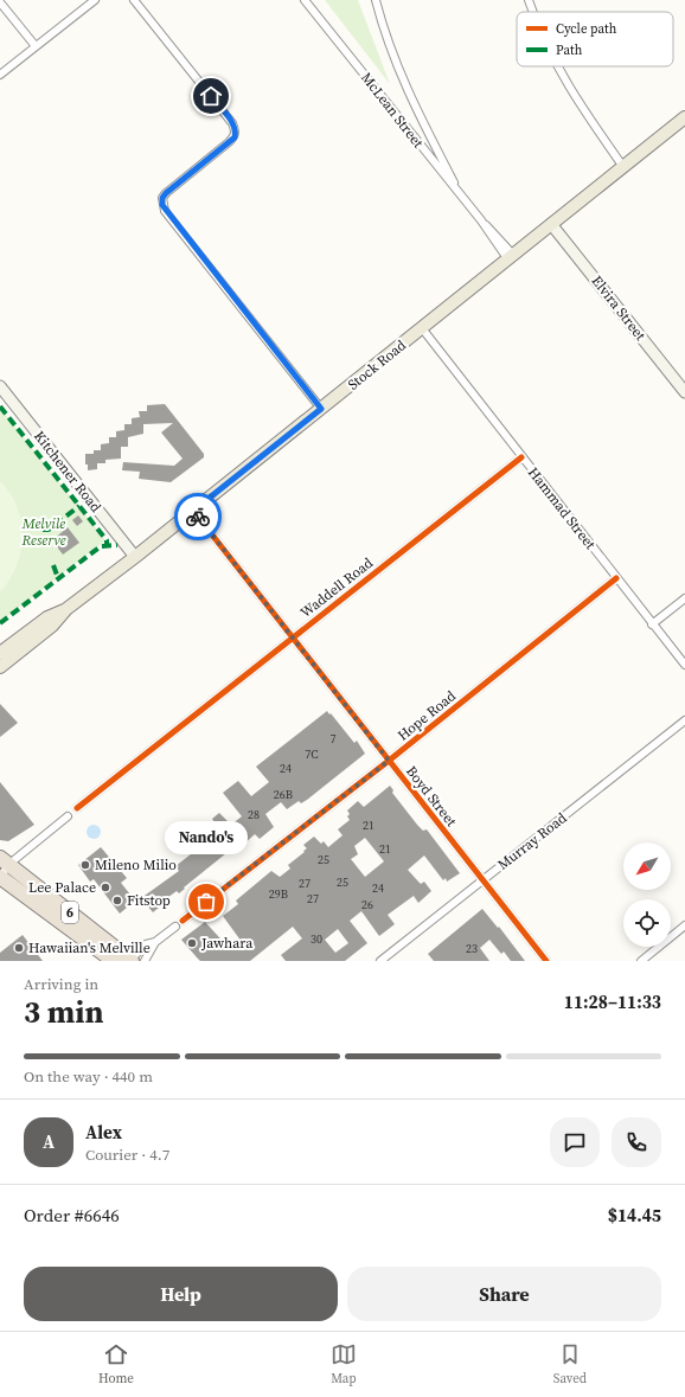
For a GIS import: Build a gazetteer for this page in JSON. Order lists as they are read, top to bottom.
{
  "streets": {
    "highway": ["6"],
    "main road": ["Stock Road"],
    "street": [
      "McLean Street",
      "Elvira Street",
      "Kitchener Road",
      "Hammad Street",
      "Waddell Road",
      "Hope Road",
      "Boyd Street",
      "Murray Road"
    ]
  },
  "crossings": [
    ["McLean Street", "Stock Road"],
    ["Elvira Street", "Stock Road"],
    ["Stock Road", "Kitchener Road"],
    ["Stock Road", "Hammad Street"],
    ["Stock Road", "Boyd Street"],
    ["Hammad Street", "Waddell Road"],
    ["Hammad Street", "Hope Road"],
    ["Waddell Road", "Boyd Street"],
    ["Hope Road", "Boyd Street"],
    ["Boyd Street", "Murray Road"]
  ],
  "parks": ["Melvile Reserve"],
  "places": [
    "Mileno Milio",
    "Lee Palace",
    "Fitstop",
    "Nando's",
    "Jawhara",
    "Hawaiian's Melville"
  ],
  "house_numbers": [
    "7",
    "7C",
    "24",
    "26B",
    "28",
    "21",
    "21",
    "25",
    "25",
    "27",
    "24",
    "29B",
    "27",
    "26",
    "30",
    "23"
  ],
  "legend": ["Cycle path", "Path"],
  "north": "bottom left",
  "page": {
    "bubble": "Nando's",
    "heading": ["3 min", "Arriving in", "11:28–11:33"],
    "panel": [
      "Alex",
      "Courier · 4.7",
      "Order #6646",
      "$14.45"
    ],
    "bar": "On the way · 440 m",
    "round": "A",
    "buttons": ["Help", "Share"],
    "tabs": ["Home", "Map", "Saved"]
  }
}
